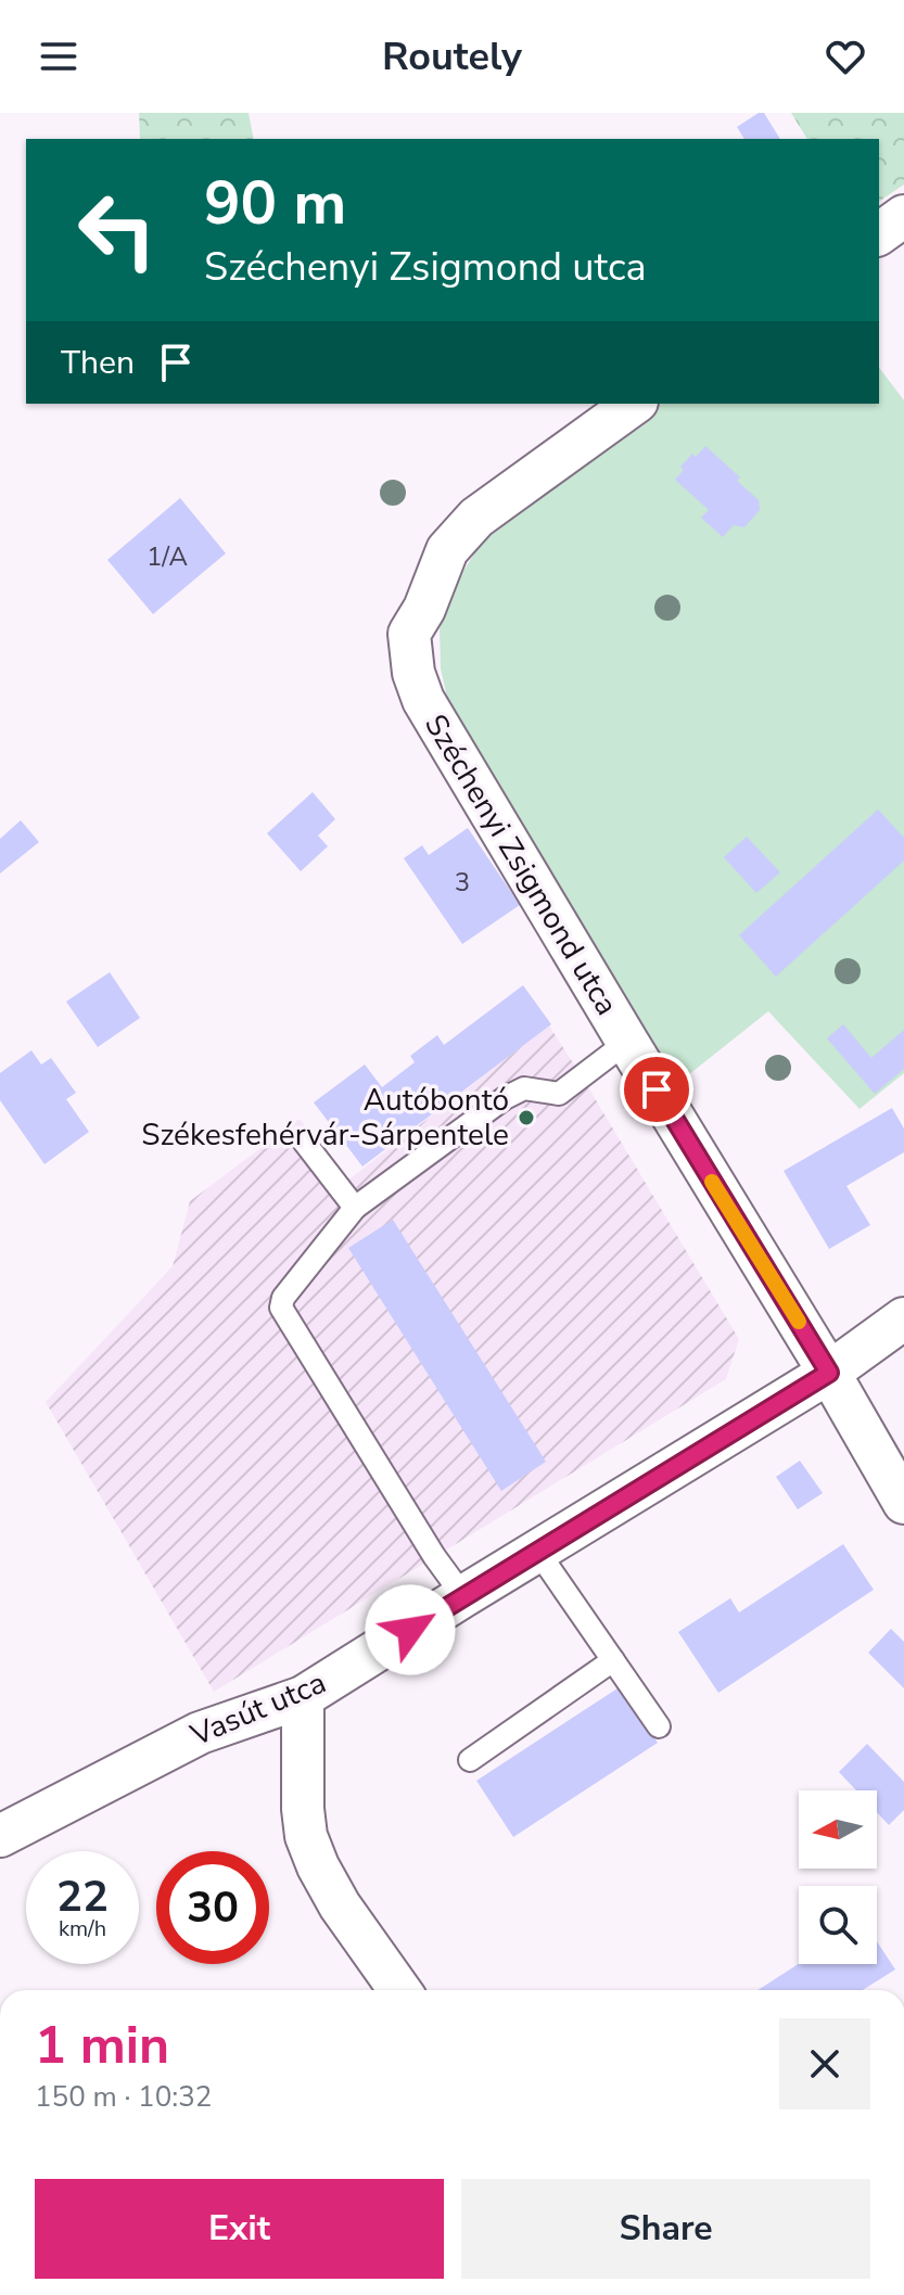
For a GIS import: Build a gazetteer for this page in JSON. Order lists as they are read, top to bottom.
{
  "streets": {
    "street": ["Széchenyi Zsigmond utca", "Vasút utca"]
  },
  "crossings": [
    ["Széchenyi Zsigmond utca", "Vasút utca"]
  ],
  "places": ["Autóbontó Székesfehérvár-Sárpentele"],
  "house_numbers": ["1/A", "3"],
  "north": "left",
  "page": {
    "header": "Routely",
    "turn": ["90 m", "Széchenyi Zsigmond utca"],
    "then": "Then",
    "speed": "22 km/h",
    "limit": "30",
    "heading": ["1 min", "150 m · 10:32"],
    "buttons": ["Exit", "Share"]
  }
}
